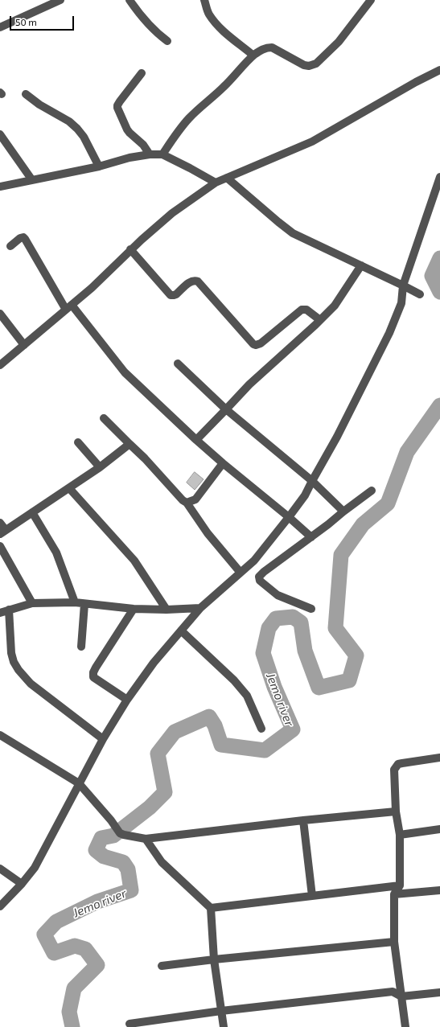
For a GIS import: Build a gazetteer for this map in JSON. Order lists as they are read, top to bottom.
{
  "water": ["Jemo river"],
  "scale_bar": "50 m"
}
